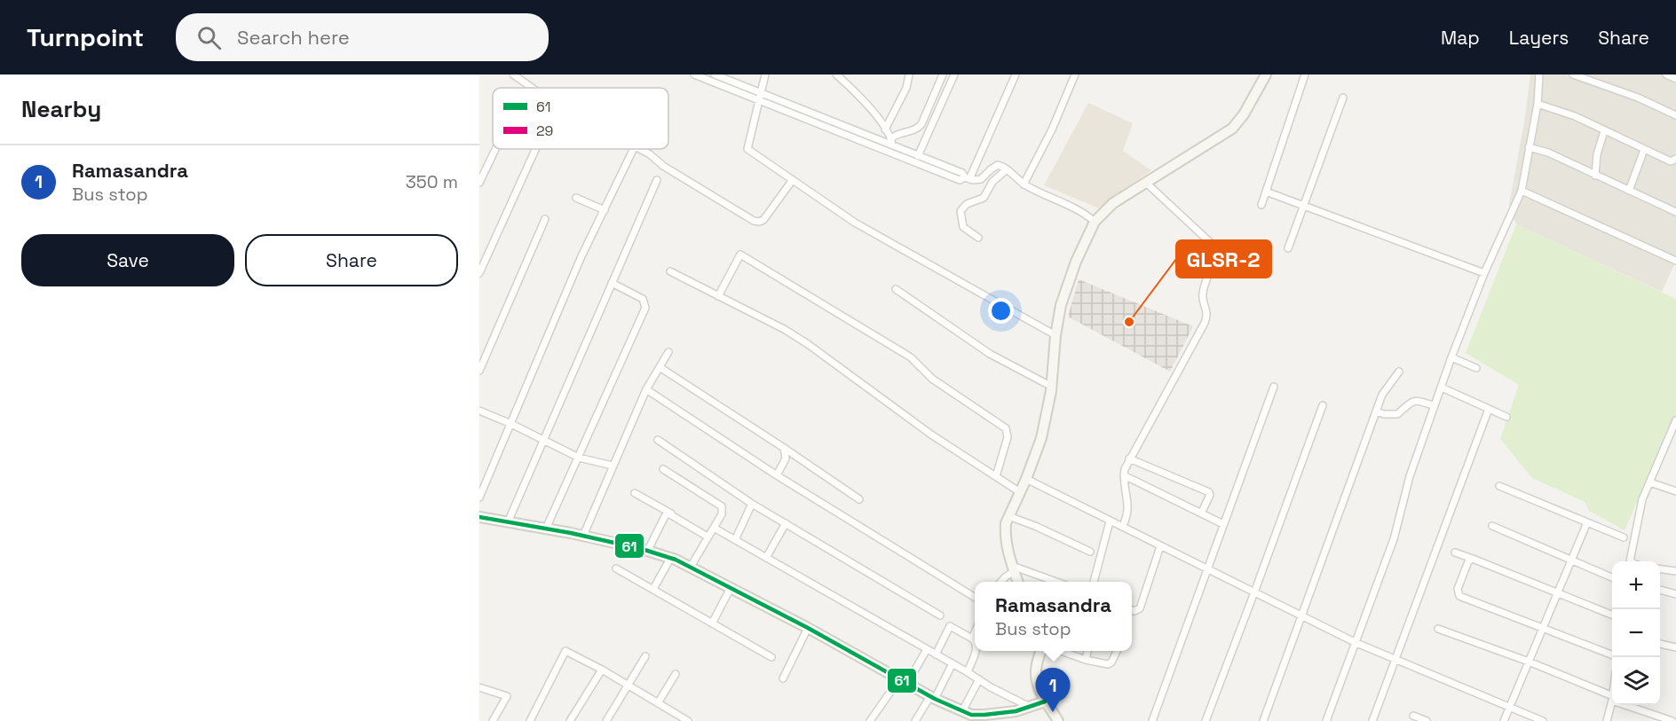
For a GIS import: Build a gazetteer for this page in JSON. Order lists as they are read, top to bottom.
{
  "places": ["GLSR-2"],
  "lines": ["transit line 61"],
  "legend": ["61", "29"],
  "page": {
    "header": "Turnpoint",
    "search": "Search here",
    "nav": ["Map", "Layers", "Share"],
    "heading": "Nearby",
    "list": [
      {
        "mark": "1",
        "name": "Ramasandra",
        "note": "Bus stop",
        "value": "350 m"
      }
    ],
    "buttons": ["Save", "Share"],
    "map_buttons": ["+", "−"],
    "popup": ["Ramasandra", "Bus stop"],
    "pins": "1"
  }
}
